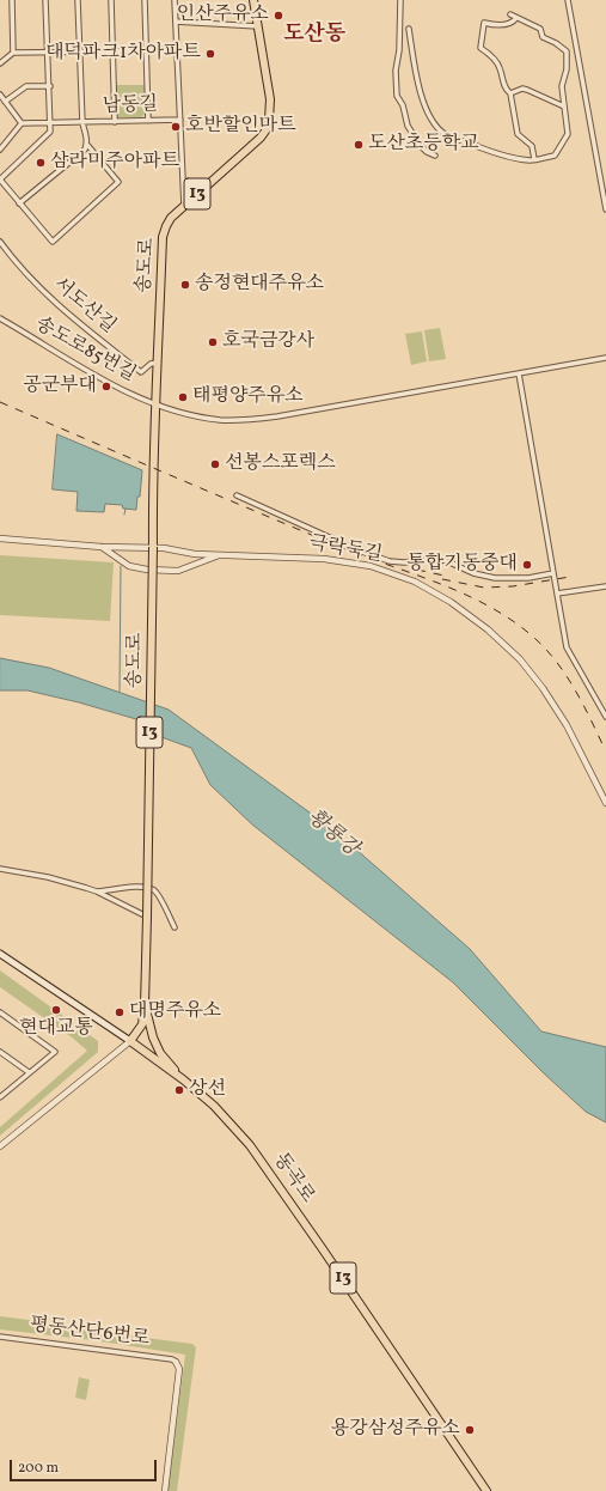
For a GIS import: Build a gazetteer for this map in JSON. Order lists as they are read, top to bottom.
{
  "streets": {
    "main road": ["13", "송도로", "동곡로"],
    "street": [
      "남동길",
      "서도산길",
      "송도로85번길",
      "극락둑길",
      "평동산단6번로"
    ]
  },
  "crossings": [
    ["13", "송도로"],
    ["13", "동곡로"],
    ["송도로", "서도산길"],
    ["송도로", "송도로85번길"],
    ["송도로", "극락둑길"],
    ["송도로", "동곡로"]
  ],
  "districts": ["도산동"],
  "water": ["황룡강"],
  "places": [
    "인산주유소",
    "대덕파크1차아파트",
    "호반할인마트",
    "도산초등학교",
    "삼라미주아파트",
    "송정현대주유소",
    "호국금강사",
    "공군부대",
    "태평양주유소",
    "선봉스포렉스",
    "통합기동중대",
    "현대교통",
    "대명주유소",
    "상선",
    "용강삼성주유소"
  ],
  "scale_bar": "200 m"
}
